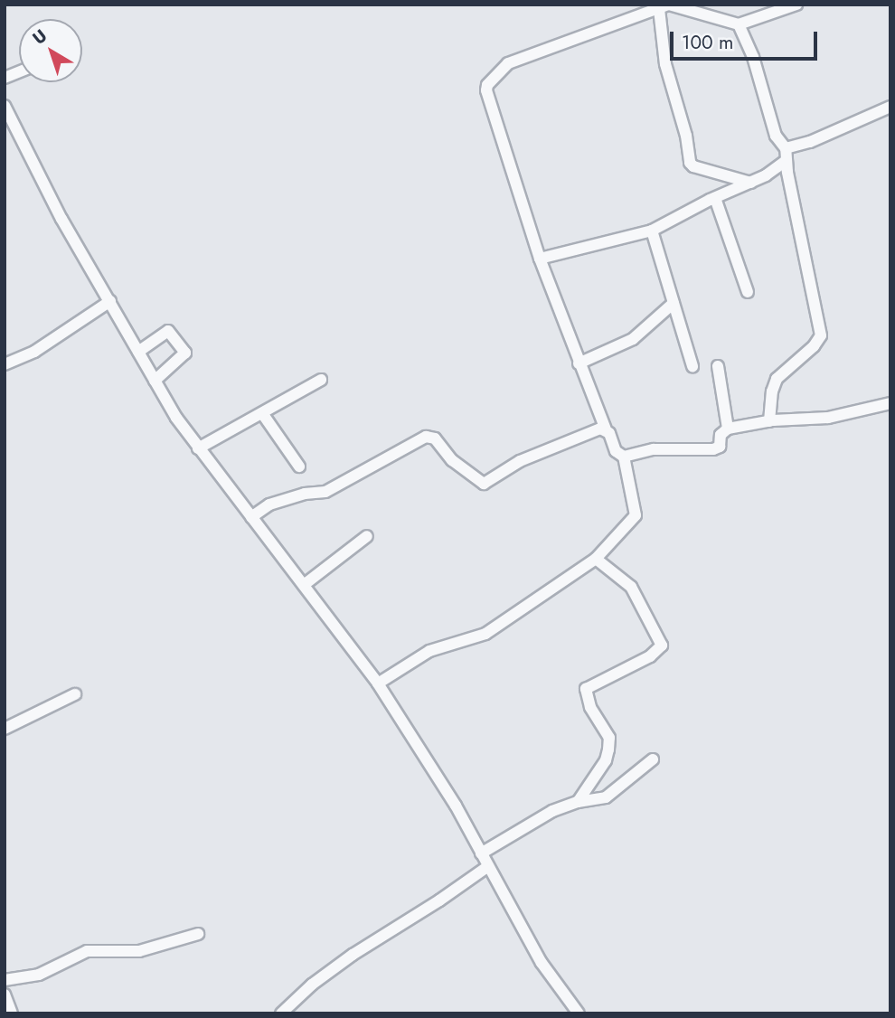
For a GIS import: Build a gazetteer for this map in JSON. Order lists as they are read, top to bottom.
{
  "scale_bar": "100 m",
  "north": "top left"
}
